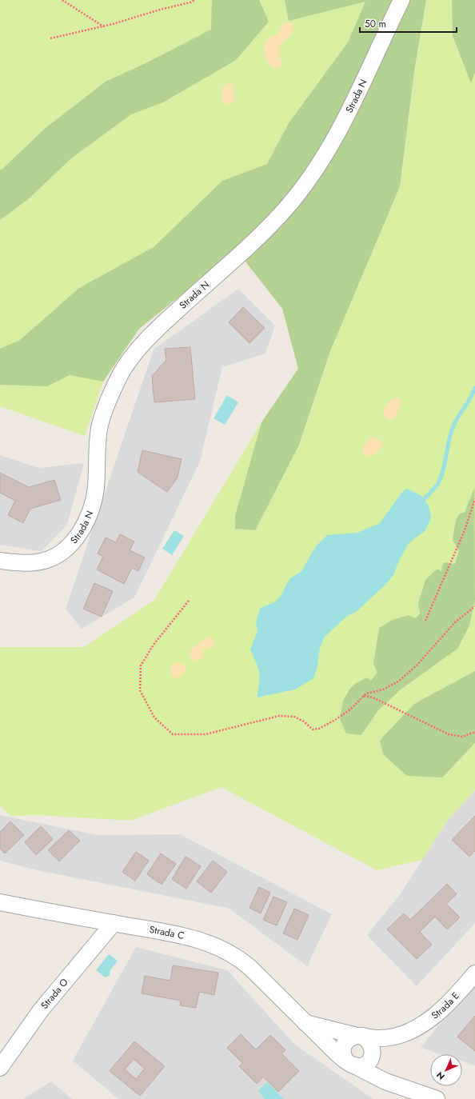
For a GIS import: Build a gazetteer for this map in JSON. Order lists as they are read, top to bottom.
{
  "streets": {
    "street": [
      "Strada N",
      "Strada C",
      "Strada O",
      "Strada E"
    ]
  },
  "crossings": [
    ["Strada C", "Strada O"],
    ["Strada C", "Strada E"]
  ],
  "scale_bar": "50 m",
  "north": "bottom left"
}
